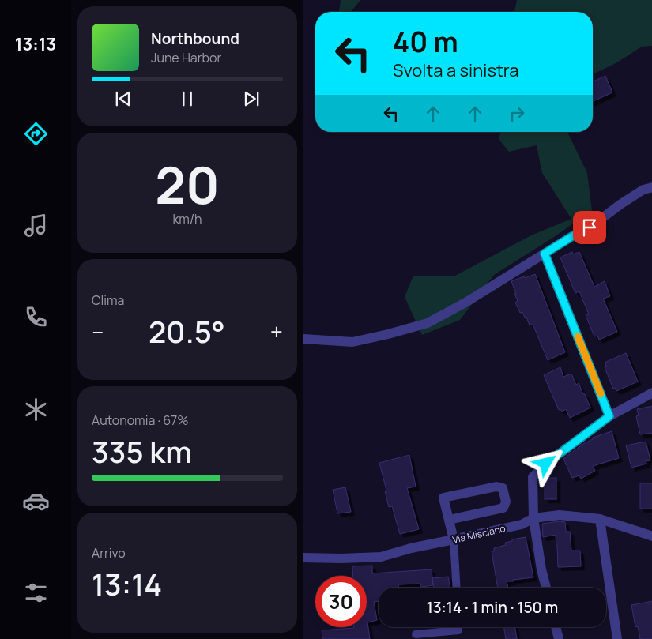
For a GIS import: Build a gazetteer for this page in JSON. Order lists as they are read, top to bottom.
{
  "streets": {
    "street": ["Via Misciano"]
  },
  "page": {
    "tabs": "13:13",
    "turn": ["40 m", "Svolta a sinistra"],
    "song": ["Northbound", "June Harbor"],
    "tile": [
      ["20", "km/h"],
      "Clima",
      ["Autonomia · 67%", "335 km"],
      ["Arrivo", "13:14"]
    ],
    "heat": ["−", "20.5°", "+"],
    "limit": "30",
    "trip": "13:14 · 1 min · 150 m"
  }
}
